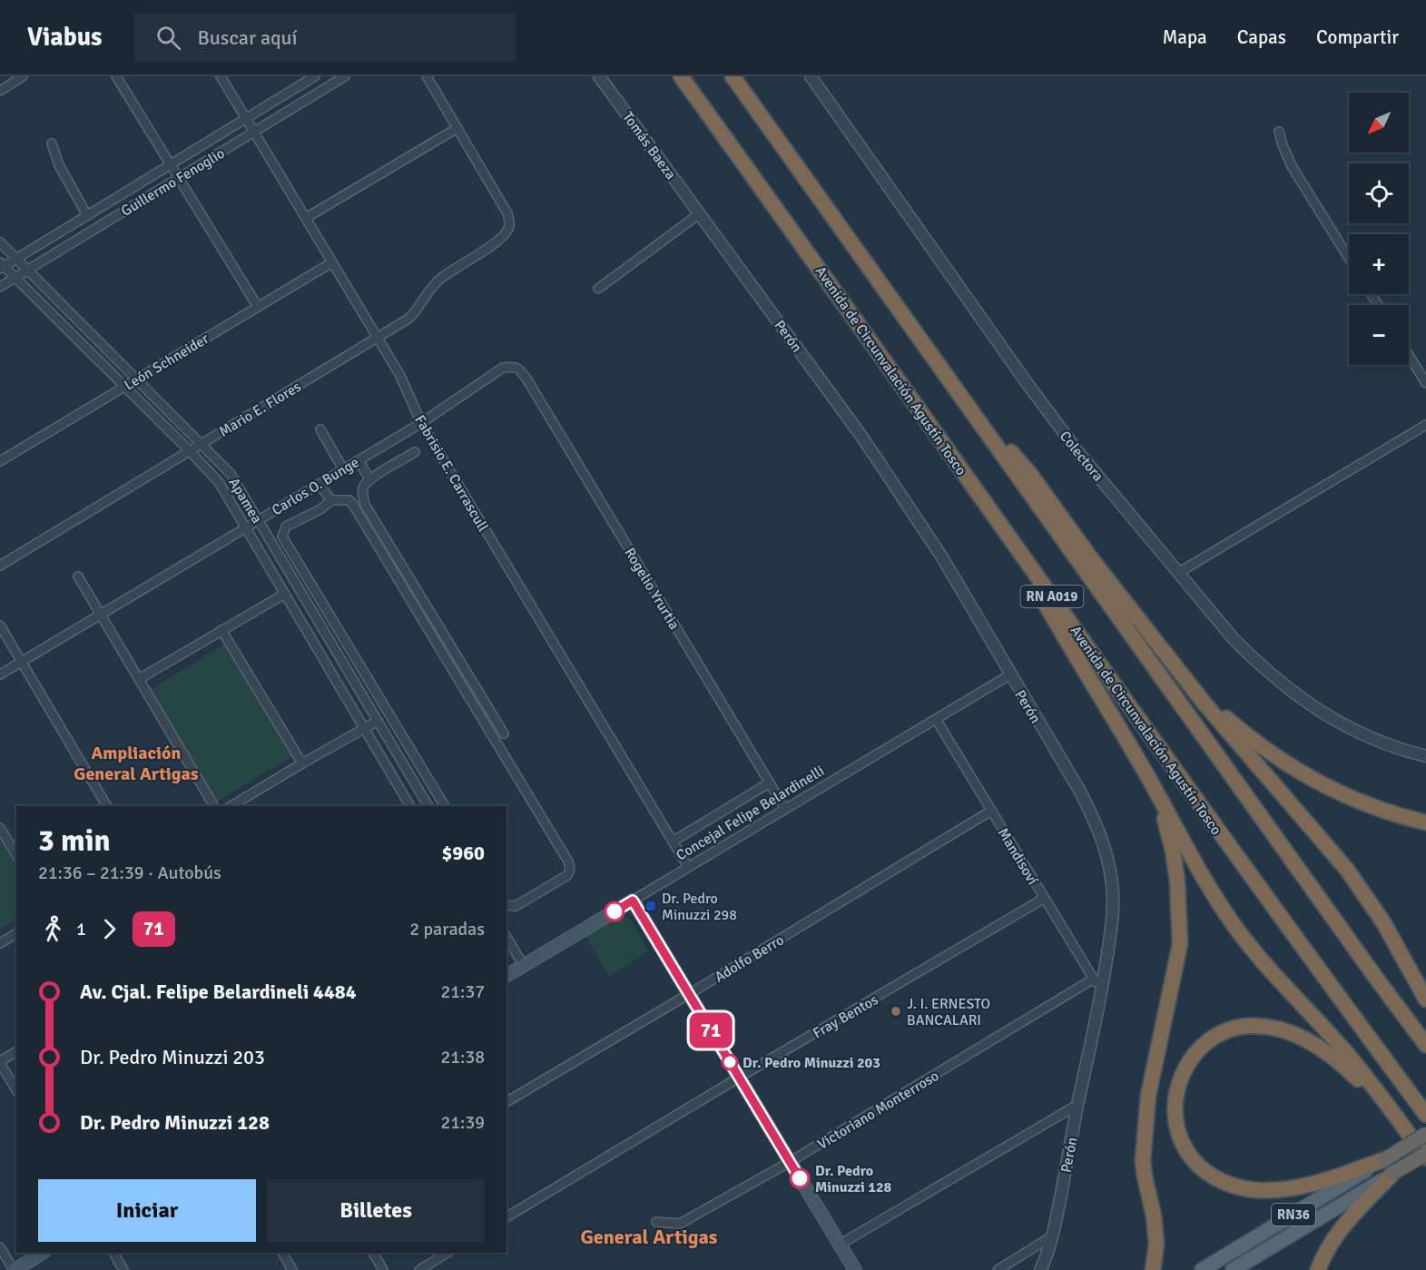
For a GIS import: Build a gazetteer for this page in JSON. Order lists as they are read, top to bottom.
{
  "streets": {
    "highway": ["Avenida de Circunvalación Agustín Tosco", "RN A019", "RN36"],
    "main road": ["Concejal Felipe Belardinelli"],
    "street": [
      "Tomás Baeza",
      "Guillermo Fenoglio",
      "Perón",
      "León Schneider",
      "Mario E. Flores",
      "Colectora",
      "Fabrisio E. Carrascull",
      "Carlos O. Bunge",
      "Apamea",
      "Rogelio Yrurtia",
      "Mandisoví",
      "Adolfo Berro",
      "Fray Bentos",
      "Victoriano Monterroso"
    ]
  },
  "crossings": [
    ["Tomás Baeza", "Perón"],
    ["Guillermo Fenoglio", "Fabrisio E. Carrascull"],
    ["Guillermo Fenoglio", "Apamea"],
    ["Perón", "Concejal Felipe Belardinelli"],
    ["Perón", "Mandisoví"],
    ["León Schneider", "Fabrisio E. Carrascull"],
    ["León Schneider", "Apamea"],
    ["Mario E. Flores", "Fabrisio E. Carrascull"],
    ["Mario E. Flores", "Apamea"],
    ["Fabrisio E. Carrascull", "Carlos O. Bunge"],
    ["Fabrisio E. Carrascull", "Concejal Felipe Belardinelli"],
    ["Carlos O. Bunge", "Apamea"],
    ["Carlos O. Bunge", "Rogelio Yrurtia"],
    ["Rogelio Yrurtia", "Concejal Felipe Belardinelli"],
    ["Concejal Felipe Belardinelli", "Mandisoví"],
    ["Mandisoví", "Adolfo Berro"],
    ["Mandisoví", "Fray Bentos"],
    ["Mandisoví", "Victoriano Monterroso"]
  ],
  "districts": ["Ampliación General Artigas", "General Artigas"],
  "places": {
    "transit": ["Dr. Pedro Minuzzi 298"],
    "other": ["J. I. ERNESTO BANCALARI", "Dr. Pedro Minuzzi 203", "Dr. Pedro Minuzzi 128"]
  },
  "lines": ["bus line 71"],
  "north": "bottom left",
  "page": {
    "header": "Viabus",
    "search": "Buscar aquí",
    "nav": ["Mapa", "Capas", "Compartir"],
    "on_map": "71",
    "map_buttons": ["+", "−"],
    "heading": ["3 min", "21:36 – 21:39 · Autobús", "$960"],
    "legs": ["1", "71", "2 paradas"],
    "list": [
      {
        "name": "Av. Cjal. Felipe Belardineli 4484",
        "value": "21:37"
      },
      {
        "name": "Dr. Pedro Minuzzi 203",
        "value": "21:38"
      },
      {
        "name": "Dr. Pedro Minuzzi 128",
        "value": "21:39"
      }
    ],
    "buttons": ["Iniciar", "Billetes"]
  }
}
